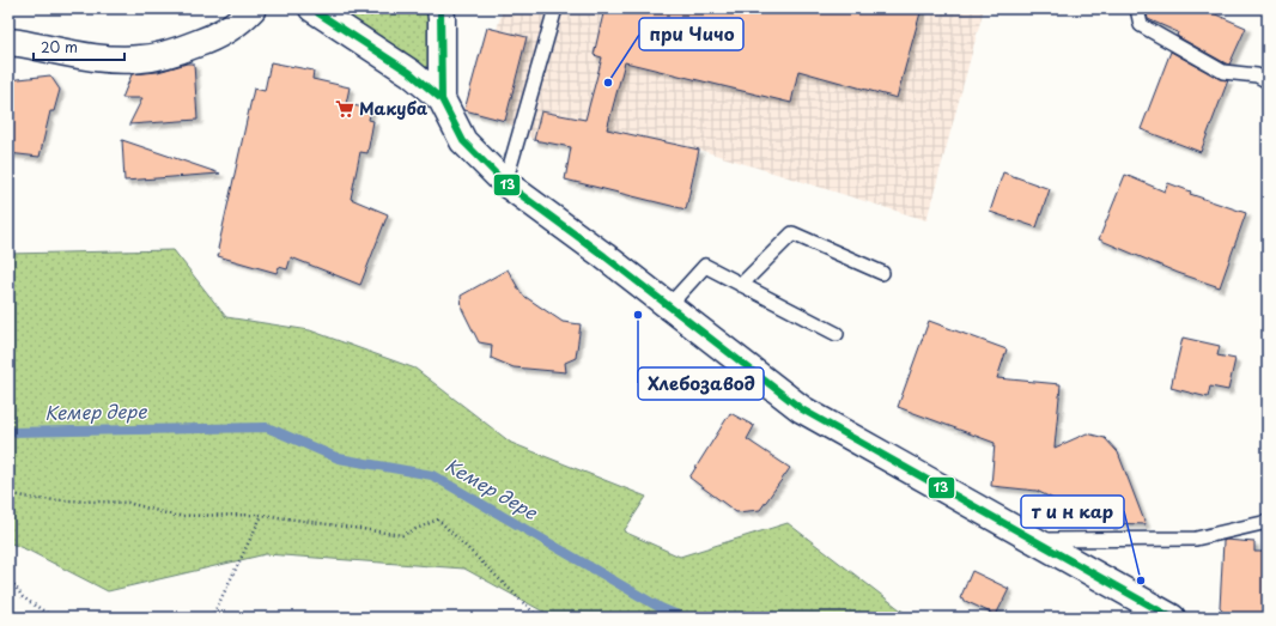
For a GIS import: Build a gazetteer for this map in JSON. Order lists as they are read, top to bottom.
{
  "water": ["Кемер дере"],
  "places": {
    "other": ["при Чичо", "Хлебозавод", "т и н кар"],
    "supermarket": ["Макуба"]
  },
  "lines": ["transit line 13"],
  "scale_bar": "20 m"
}
